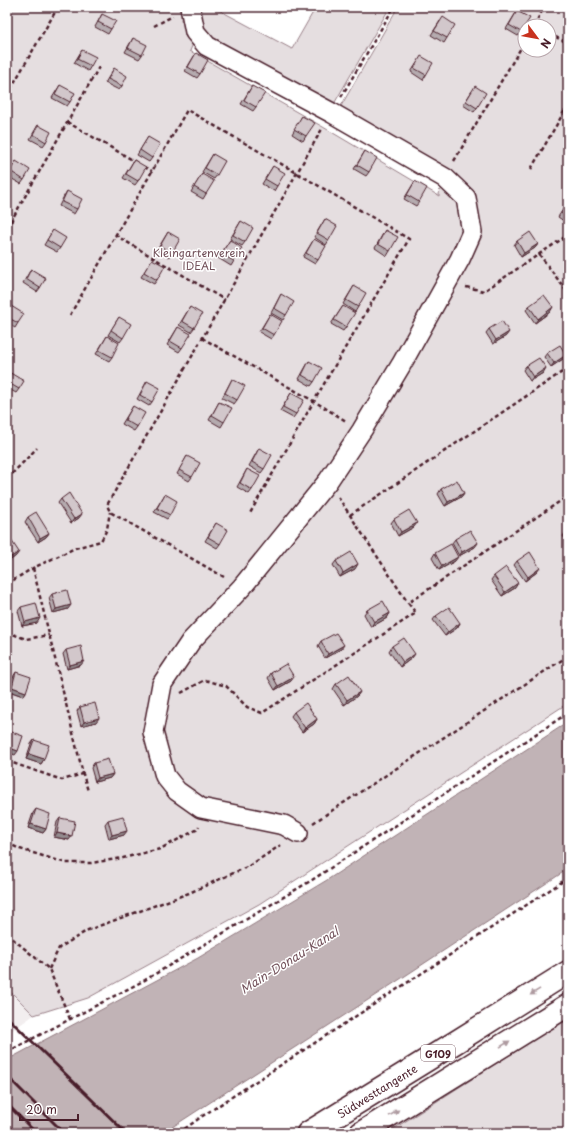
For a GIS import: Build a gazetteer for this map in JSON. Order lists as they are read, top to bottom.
{
  "streets": {
    "highway": ["G109", "Südwesttangente"]
  },
  "water": ["Main-Donau-Kanal"],
  "parks": ["Kleingartenverein IDEAL"],
  "scale_bar": "20 m",
  "north": "bottom right"
}
